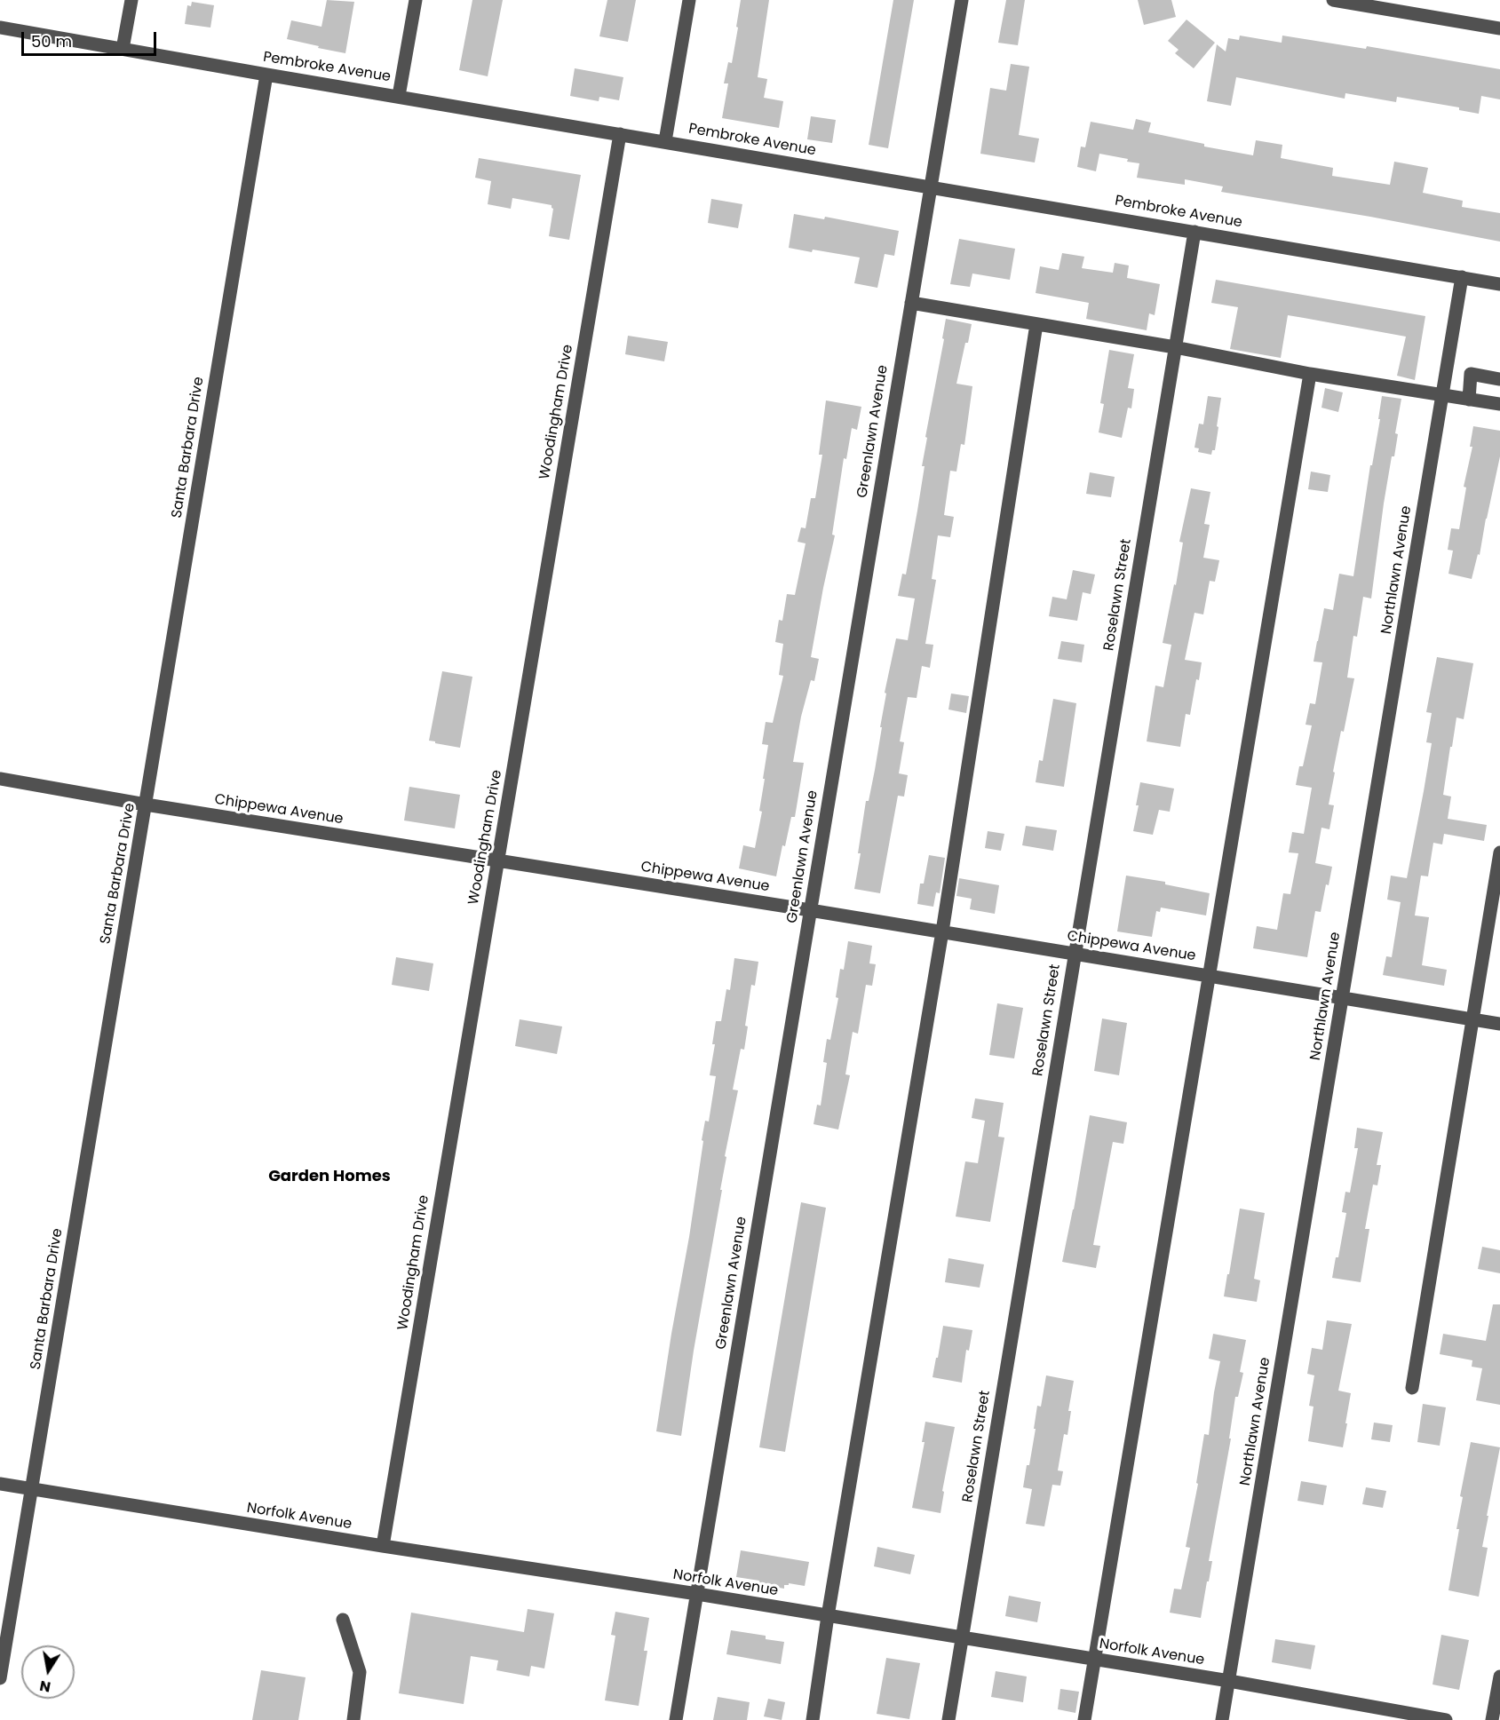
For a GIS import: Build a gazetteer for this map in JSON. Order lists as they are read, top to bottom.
{
  "streets": {
    "street": [
      "Pembroke Avenue",
      "Woodingham Drive",
      "Greenlawn Avenue",
      "Santa Barbara Drive",
      "Northlawn Avenue",
      "Roselawn Street",
      "Chippewa Avenue",
      "Norfolk Avenue"
    ]
  },
  "crossings": [
    ["Pembroke Avenue", "Woodingham Drive"],
    ["Pembroke Avenue", "Greenlawn Avenue"],
    ["Pembroke Avenue", "Santa Barbara Drive"],
    ["Pembroke Avenue", "Northlawn Avenue"],
    ["Pembroke Avenue", "Roselawn Street"],
    ["Woodingham Drive", "Chippewa Avenue"],
    ["Woodingham Drive", "Norfolk Avenue"],
    ["Greenlawn Avenue", "Chippewa Avenue"],
    ["Greenlawn Avenue", "Norfolk Avenue"],
    ["Santa Barbara Drive", "Chippewa Avenue"],
    ["Santa Barbara Drive", "Norfolk Avenue"],
    ["Northlawn Avenue", "Chippewa Avenue"],
    ["Northlawn Avenue", "Norfolk Avenue"],
    ["Roselawn Street", "Chippewa Avenue"],
    ["Roselawn Street", "Norfolk Avenue"]
  ],
  "districts": ["Garden Homes"],
  "scale_bar": "50 m",
  "north": "bottom"
}
